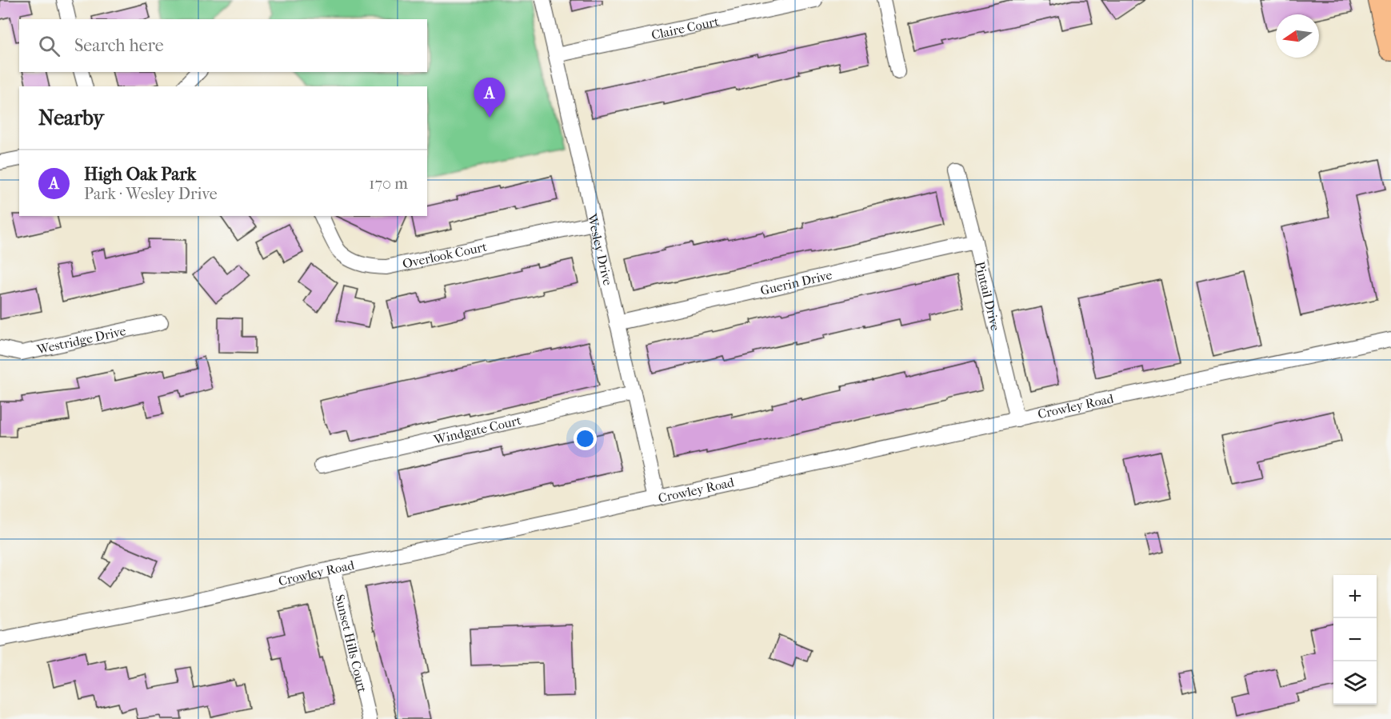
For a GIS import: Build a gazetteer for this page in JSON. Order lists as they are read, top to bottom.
{
  "streets": {
    "street": [
      "Claire Court",
      "Wesley Drive",
      "Overlook Court",
      "Guerin Drive",
      "Pintail Drive",
      "Westridge Drive",
      "Crowley Road",
      "Windgate Court",
      "Sunset Hills Court"
    ]
  },
  "crossings": [
    ["Claire Court", "Wesley Drive"],
    ["Wesley Drive", "Overlook Court"],
    ["Wesley Drive", "Guerin Drive"],
    ["Wesley Drive", "Crowley Road"],
    ["Wesley Drive", "Windgate Court"],
    ["Guerin Drive", "Pintail Drive"],
    ["Pintail Drive", "Crowley Road"],
    ["Crowley Road", "Sunset Hills Court"]
  ],
  "north": "left",
  "page": {
    "search": "Search here",
    "pins": "A",
    "heading": "Nearby",
    "list": [
      {
        "mark": "A",
        "name": "High Oak Park",
        "note": "Park · Wesley Drive",
        "value": "170 m"
      }
    ],
    "map_buttons": ["+", "−"]
  }
}
